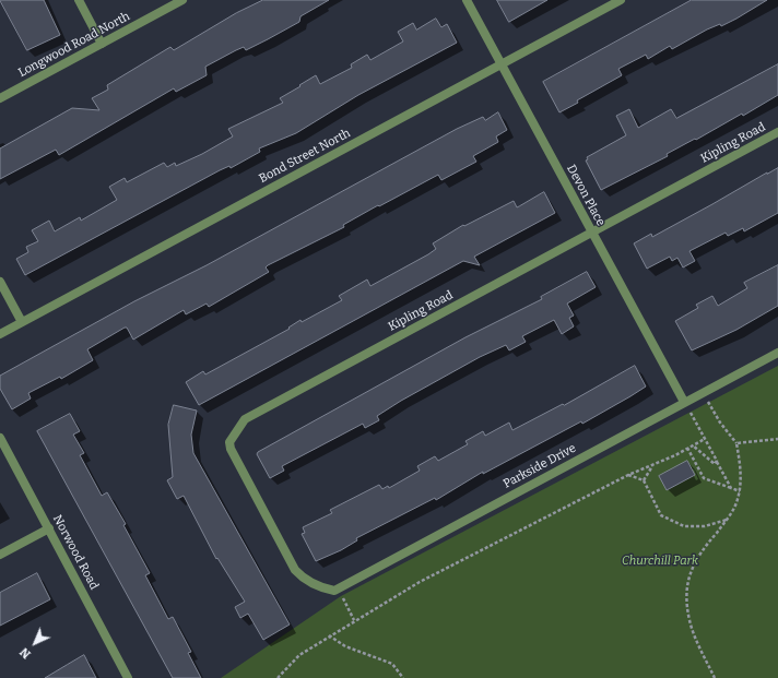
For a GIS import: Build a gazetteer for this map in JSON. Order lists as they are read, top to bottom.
{
  "streets": {
    "street": [
      "Longwood Road North",
      "Kipling Road",
      "Bond Street North",
      "Devon Place",
      "Parkside Drive",
      "Norwood Road"
    ]
  },
  "crossings": [
    ["Kipling Road", "Devon Place"],
    ["Kipling Road", "Parkside Drive"],
    ["Bond Street North", "Devon Place"],
    ["Devon Place", "Parkside Drive"]
  ],
  "parks": ["Churchill Park"],
  "north": "bottom left"
}
